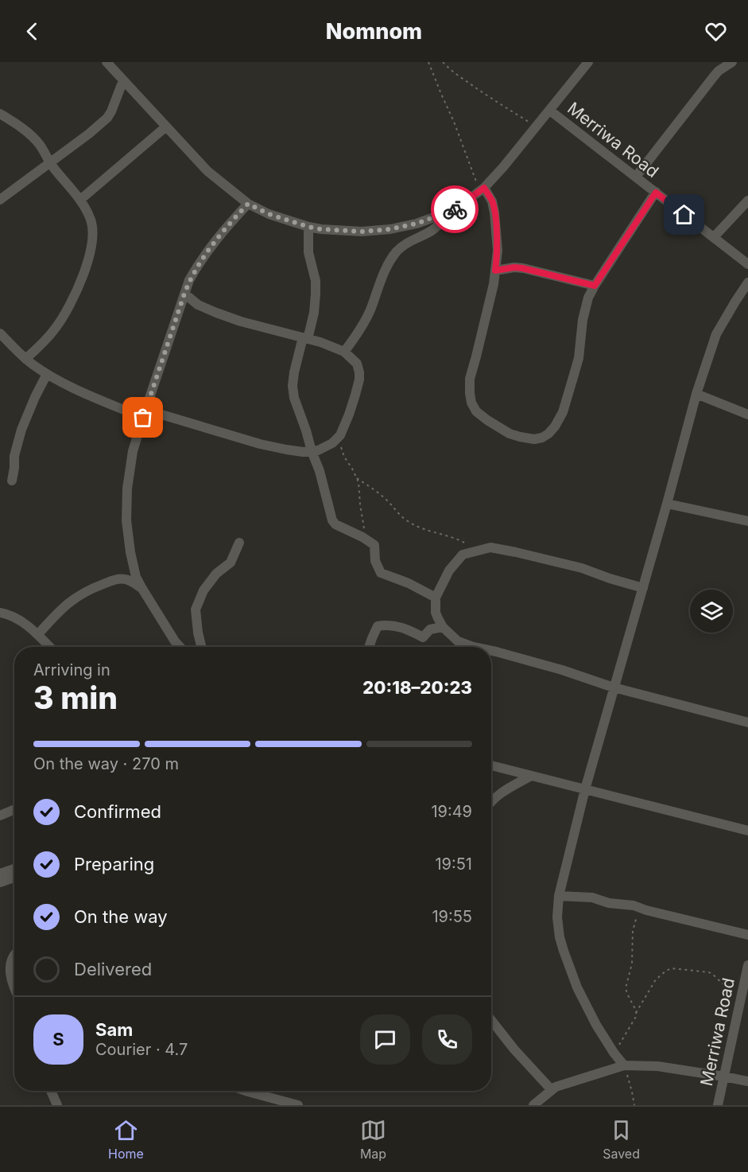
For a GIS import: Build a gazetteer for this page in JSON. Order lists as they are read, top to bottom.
{
  "streets": {
    "street": ["Merriwa Road"]
  },
  "page": {
    "header": "Nomnom",
    "heading": ["3 min", "Arriving in", "20:18–20:23"],
    "panel": ["Sam", "Courier · 4.7"],
    "bar": "On the way · 270 m",
    "list": [
      ["Confirmed", "19:49"],
      ["Preparing", "19:51"],
      ["On the way", "19:55"],
      "Delivered"
    ],
    "round": "S",
    "tabs": ["Home", "Map", "Saved"]
  }
}
